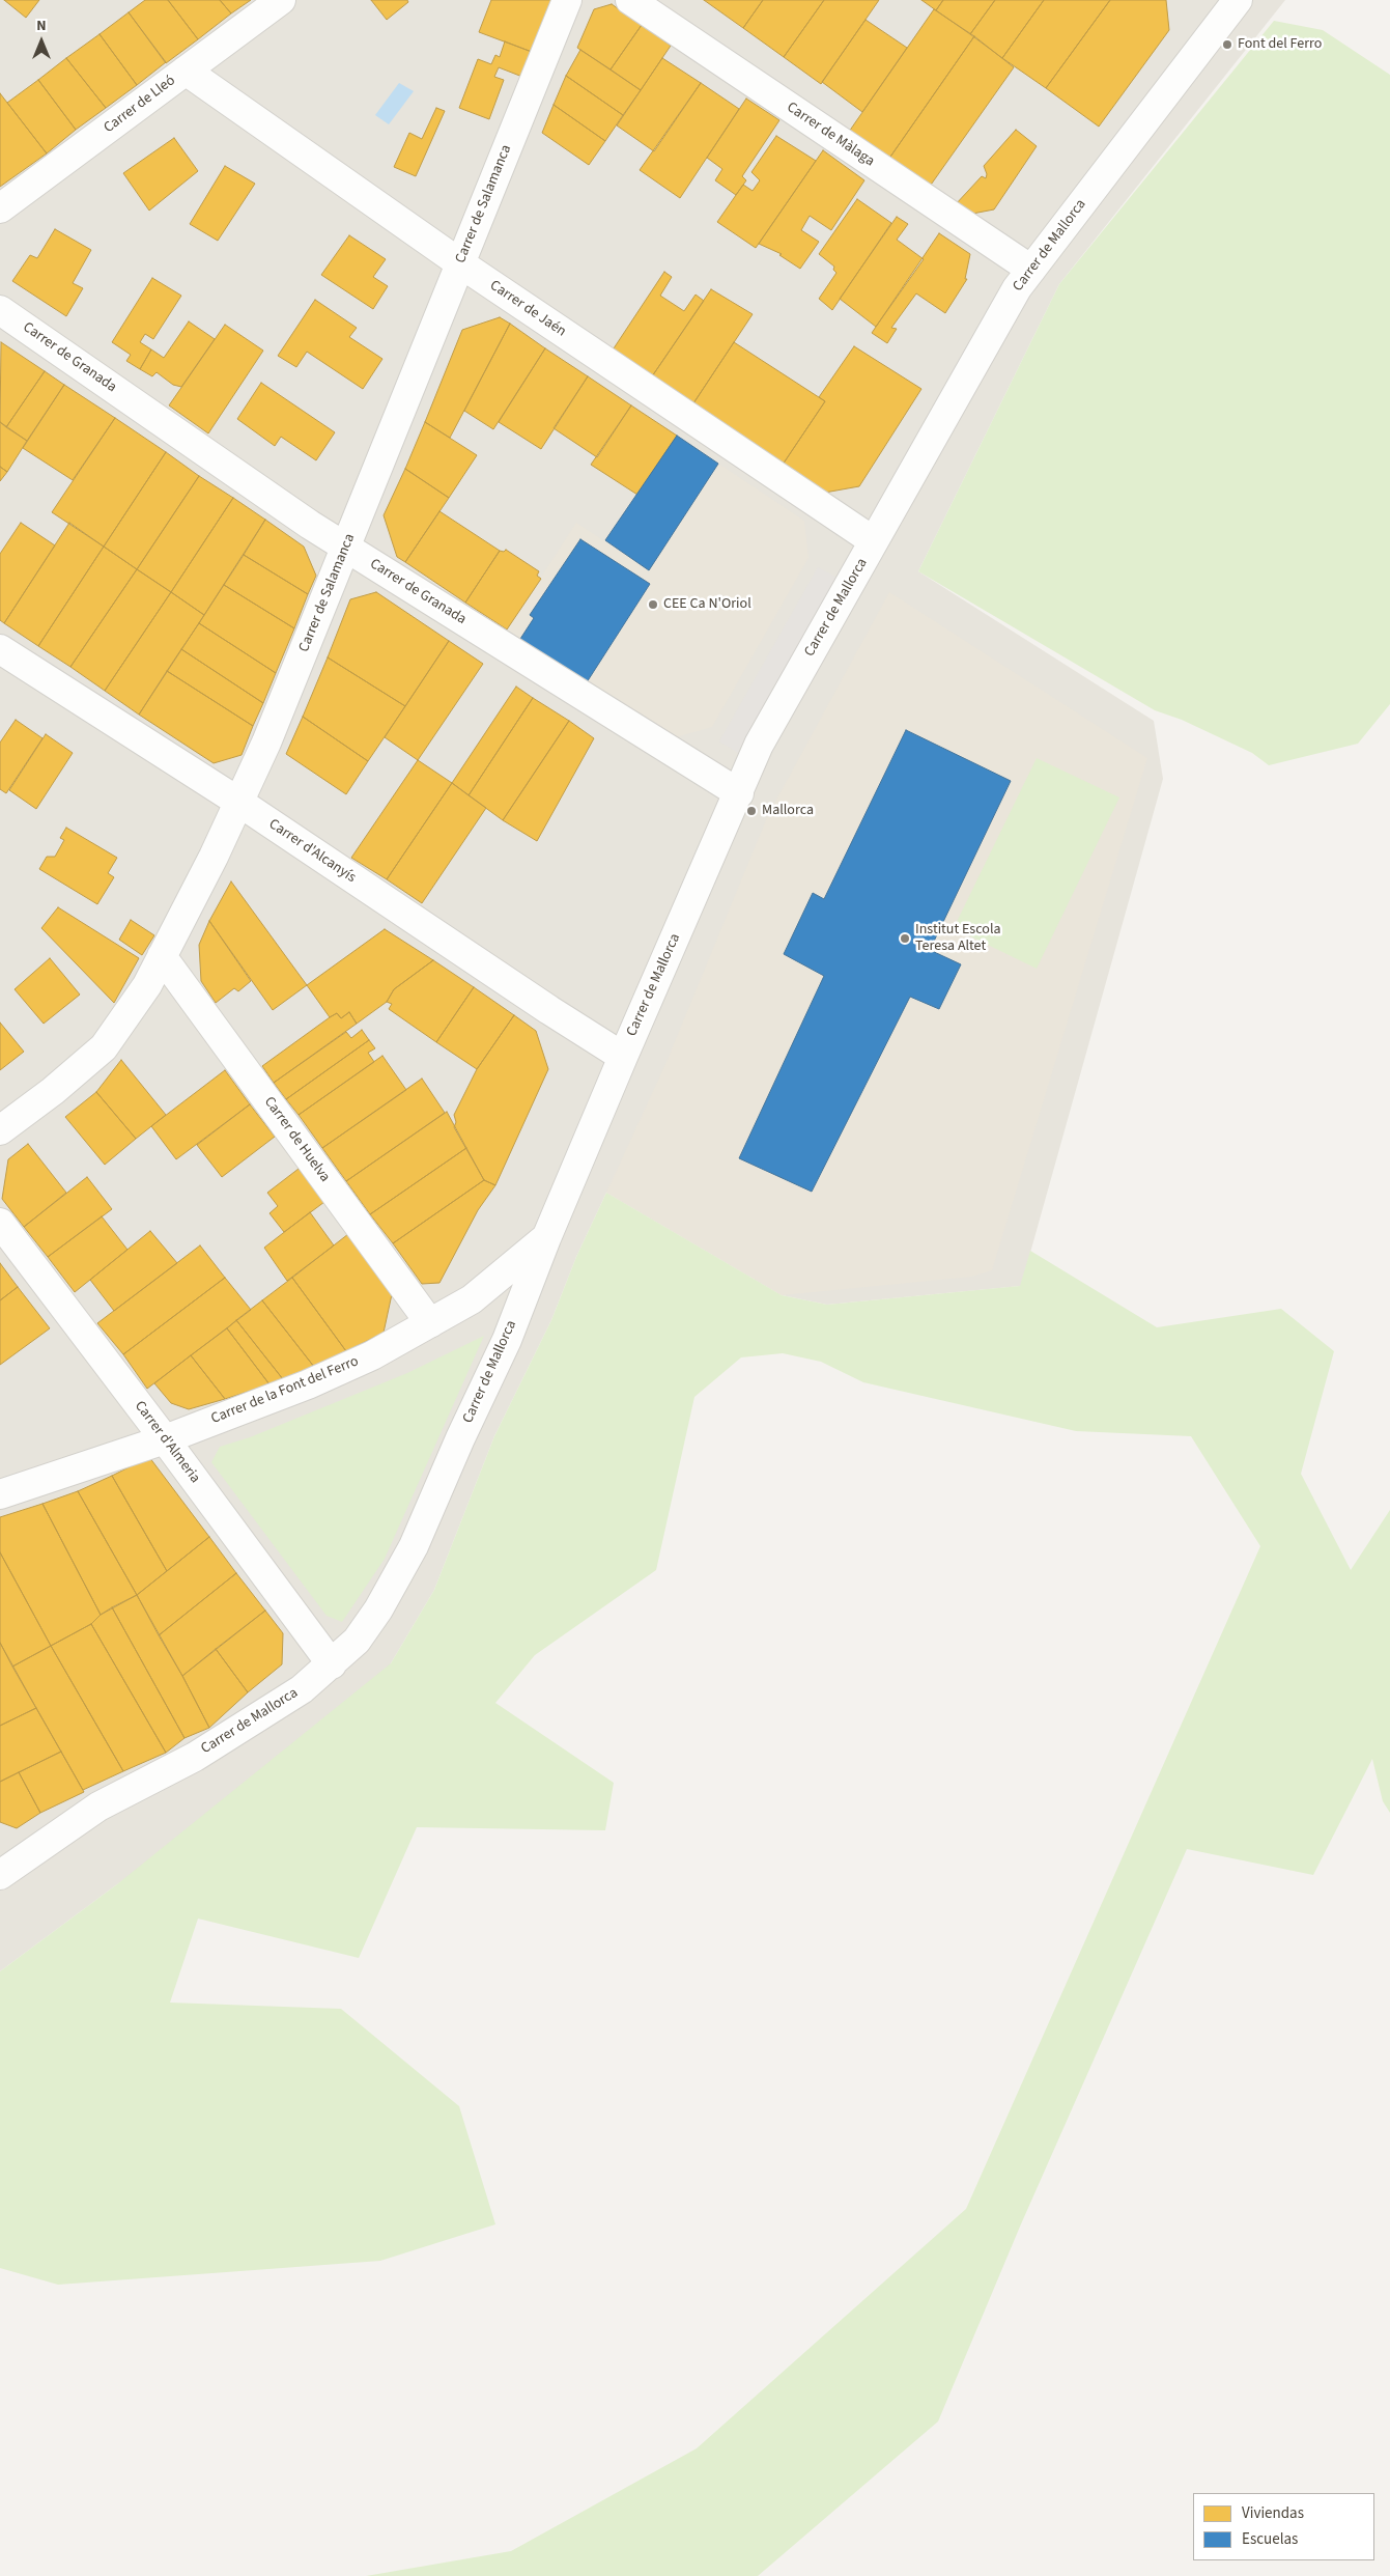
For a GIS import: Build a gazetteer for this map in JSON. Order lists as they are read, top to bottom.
{
  "streets": {
    "street": [
      "Carrer de Lleó",
      "Carrer de Màlaga",
      "Carrer de Salamanca",
      "Carrer de Mallorca",
      "Carrer de Jaén",
      "Carrer de Granada",
      "Carrer d'Alcanyís",
      "Carrer de Huelva",
      "Carrer de la Font del Ferro",
      "Carrer d'Almeria"
    ]
  },
  "crossings": [
    ["Carrer de Lleó", "Carrer de Jaén"],
    ["Carrer de Màlaga", "Carrer de Mallorca"],
    ["Carrer de Salamanca", "Carrer de Jaén"],
    ["Carrer de Salamanca", "Carrer de Granada"],
    ["Carrer de Salamanca", "Carrer d'Alcanyís"],
    ["Carrer de Salamanca", "Carrer de Huelva"],
    ["Carrer de Mallorca", "Carrer de Jaén"],
    ["Carrer de Mallorca", "Carrer de Granada"],
    ["Carrer de Mallorca", "Carrer d'Alcanyís"],
    ["Carrer de Mallorca", "Carrer de la Font del Ferro"],
    ["Carrer de Mallorca", "Carrer d'Almeria"],
    ["Carrer de Huelva", "Carrer de la Font del Ferro"],
    ["Carrer de la Font del Ferro", "Carrer d'Almeria"]
  ],
  "places": [
    "Font del Ferro",
    "CEE Ca N'Oriol",
    "Mallorca",
    "Institut Escola Teresa Altet"
  ],
  "legend": ["Viviendas", "Escuelas"],
  "north": "top"
}
